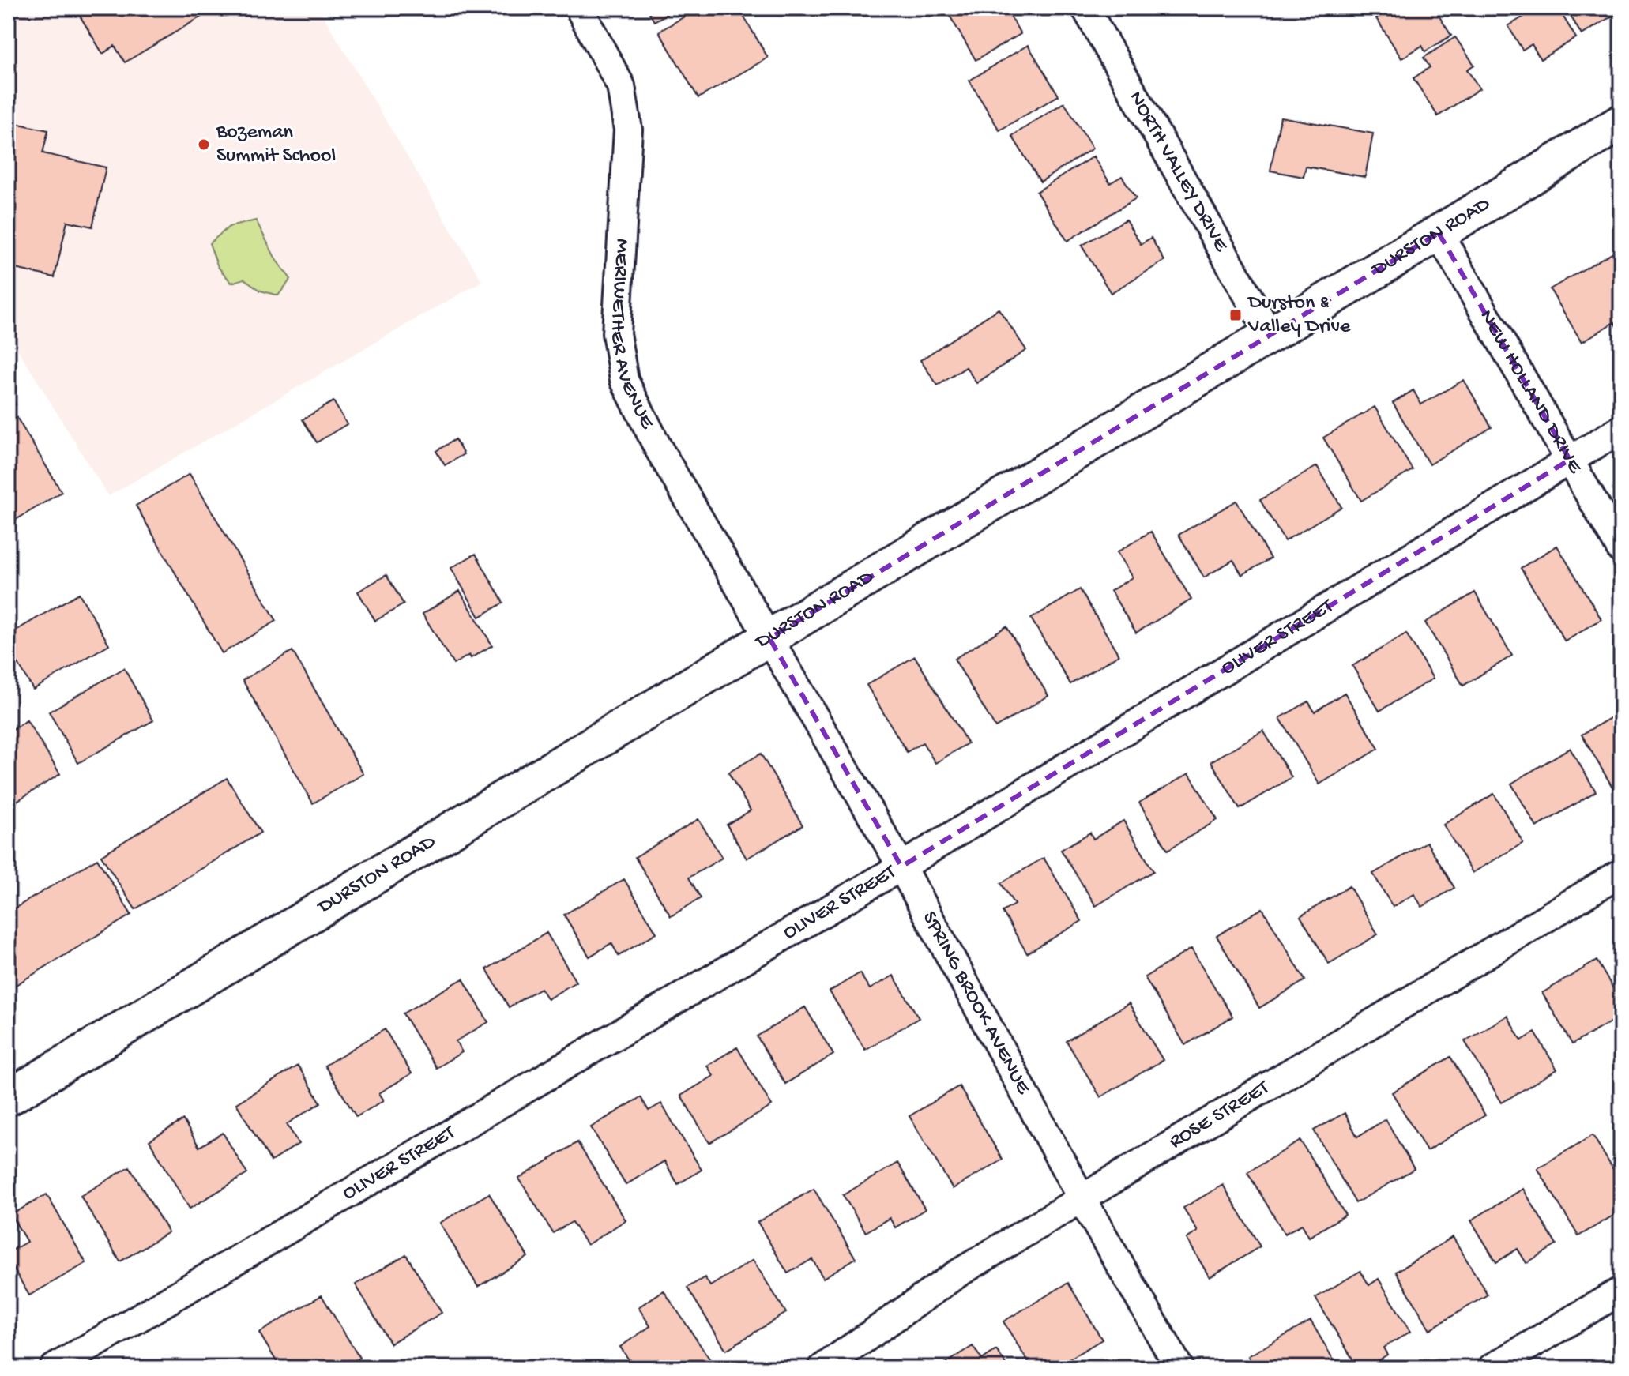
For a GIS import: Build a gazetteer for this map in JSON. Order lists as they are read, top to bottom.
{
  "streets": {
    "main road": ["DURSTON ROAD"],
    "street": [
      "NORTH VALLEY DRIVE",
      "MERIWETHER AVENUE",
      "NEW HOLLAND DRIVE",
      "OLIVER STREET",
      "SPRING BROOK AVENUE",
      "ROSE STREET"
    ]
  },
  "crossings": [
    ["NORTH VALLEY DRIVE", "DURSTON ROAD"],
    ["DURSTON ROAD", "MERIWETHER AVENUE"],
    ["DURSTON ROAD", "NEW HOLLAND DRIVE"],
    ["DURSTON ROAD", "SPRING BROOK AVENUE"],
    ["MERIWETHER AVENUE", "SPRING BROOK AVENUE"],
    ["NEW HOLLAND DRIVE", "OLIVER STREET"],
    ["OLIVER STREET", "SPRING BROOK AVENUE"],
    ["SPRING BROOK AVENUE", "ROSE STREET"]
  ],
  "places": {
    "other": ["Bozeman Summit School"],
    "transit": ["Durston & Valley Drive"]
  }
}
